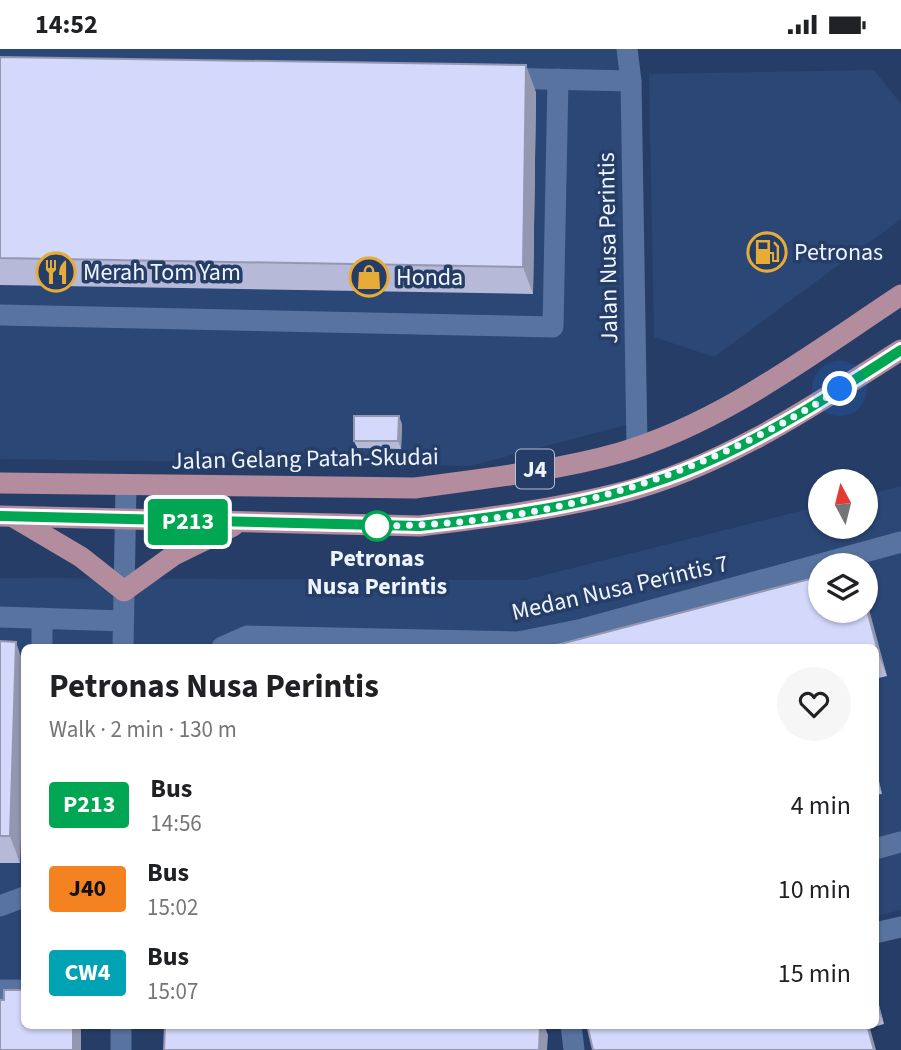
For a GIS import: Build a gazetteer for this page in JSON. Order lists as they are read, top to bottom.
{
  "streets": {
    "main road": ["Jalan Gelang Patah-Skudai", "J4"],
    "street": ["Jalan Nusa Perintis", "Medan Nusa Perintis 7"]
  },
  "crossings": [
    ["Jalan Nusa Perintis", "Jalan Gelang Patah-Skudai"]
  ],
  "places": {
    "fuel station": ["Petronas"],
    "restaurant": ["Merah Tom Yam"],
    "shop": ["Honda"],
    "other": ["Petronas Nusa Perintis"]
  },
  "lines": ["bus line P213"],
  "north": "top",
  "page": {
    "status": "14:52",
    "on_map": "P213",
    "heading": ["Petronas Nusa Perintis", "Walk · 2 min · 130 m"],
    "list": [
      {
        "mark": "P213",
        "name": "Bus",
        "note": "14:56",
        "value": "4 min"
      },
      {
        "mark": "J40",
        "name": "Bus",
        "note": "15:02",
        "value": "10 min"
      },
      {
        "mark": "CW4",
        "name": "Bus",
        "note": "15:07",
        "value": "15 min"
      }
    ]
  }
}
